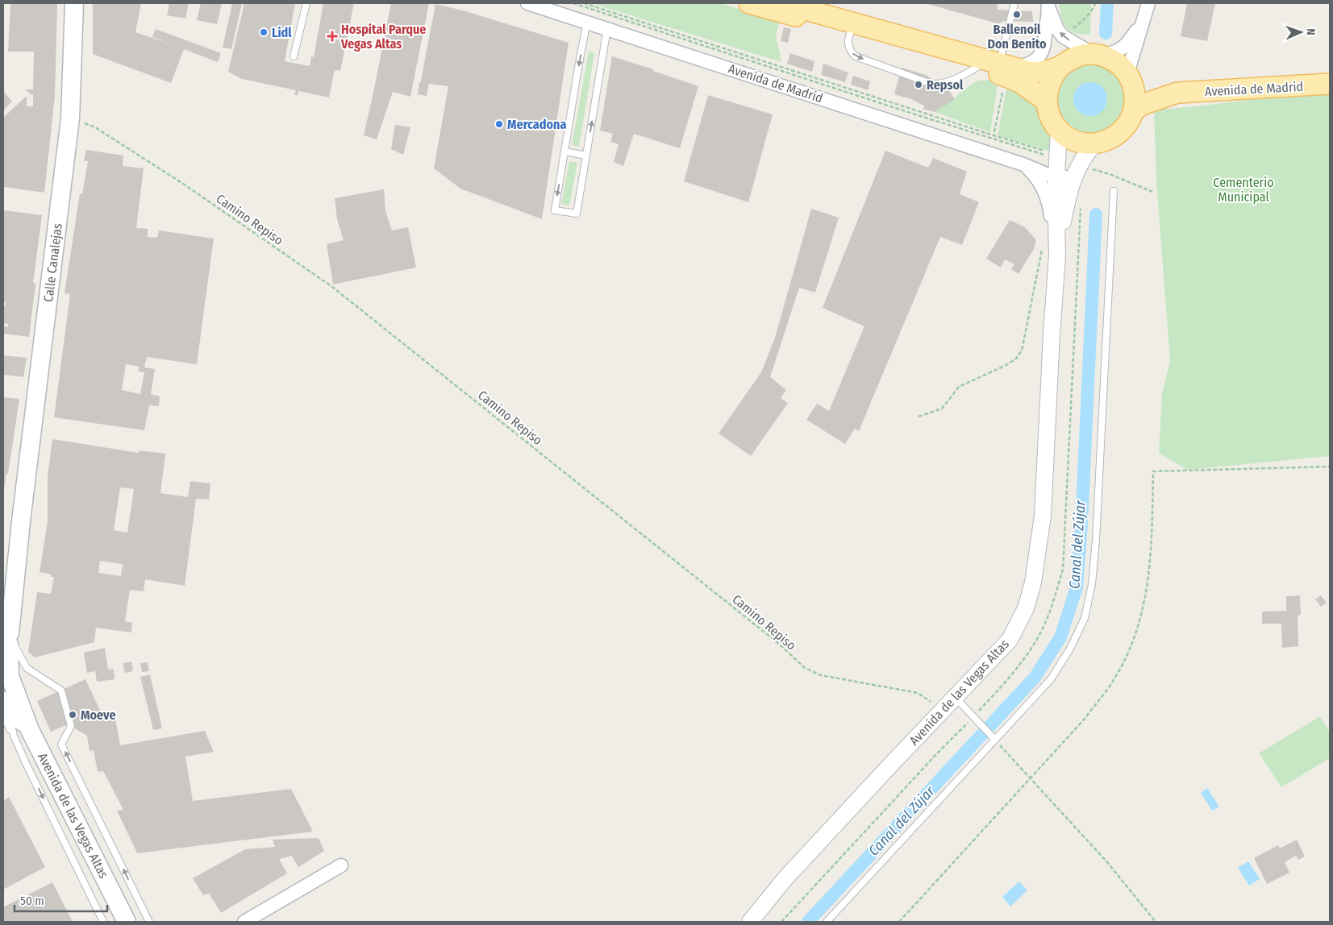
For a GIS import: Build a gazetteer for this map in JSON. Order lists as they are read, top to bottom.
{
  "streets": {
    "main road": ["Avenida de Madrid", "Calle Canalejas", "Avenida de las Vegas Altas"],
    "path": ["Camino Repiso"]
  },
  "crossings": [
    ["Camino Repiso", "Calle Canalejas"],
    ["Camino Repiso", "Avenida de las Vegas Altas"],
    ["Calle Canalejas", "Avenida de las Vegas Altas"]
  ],
  "water": ["Canal del Zújar"],
  "parks": ["Cementerio Municipal"],
  "places": {
    "other": [
      "Ballenoil Don Benito",
      "Lidl",
      "Repsol",
      "Mercadona",
      "Moeve"
    ],
    "health": ["Hospital Parque Vegas Altas"]
  },
  "scale_bar": "50 m",
  "north": "right"
}
